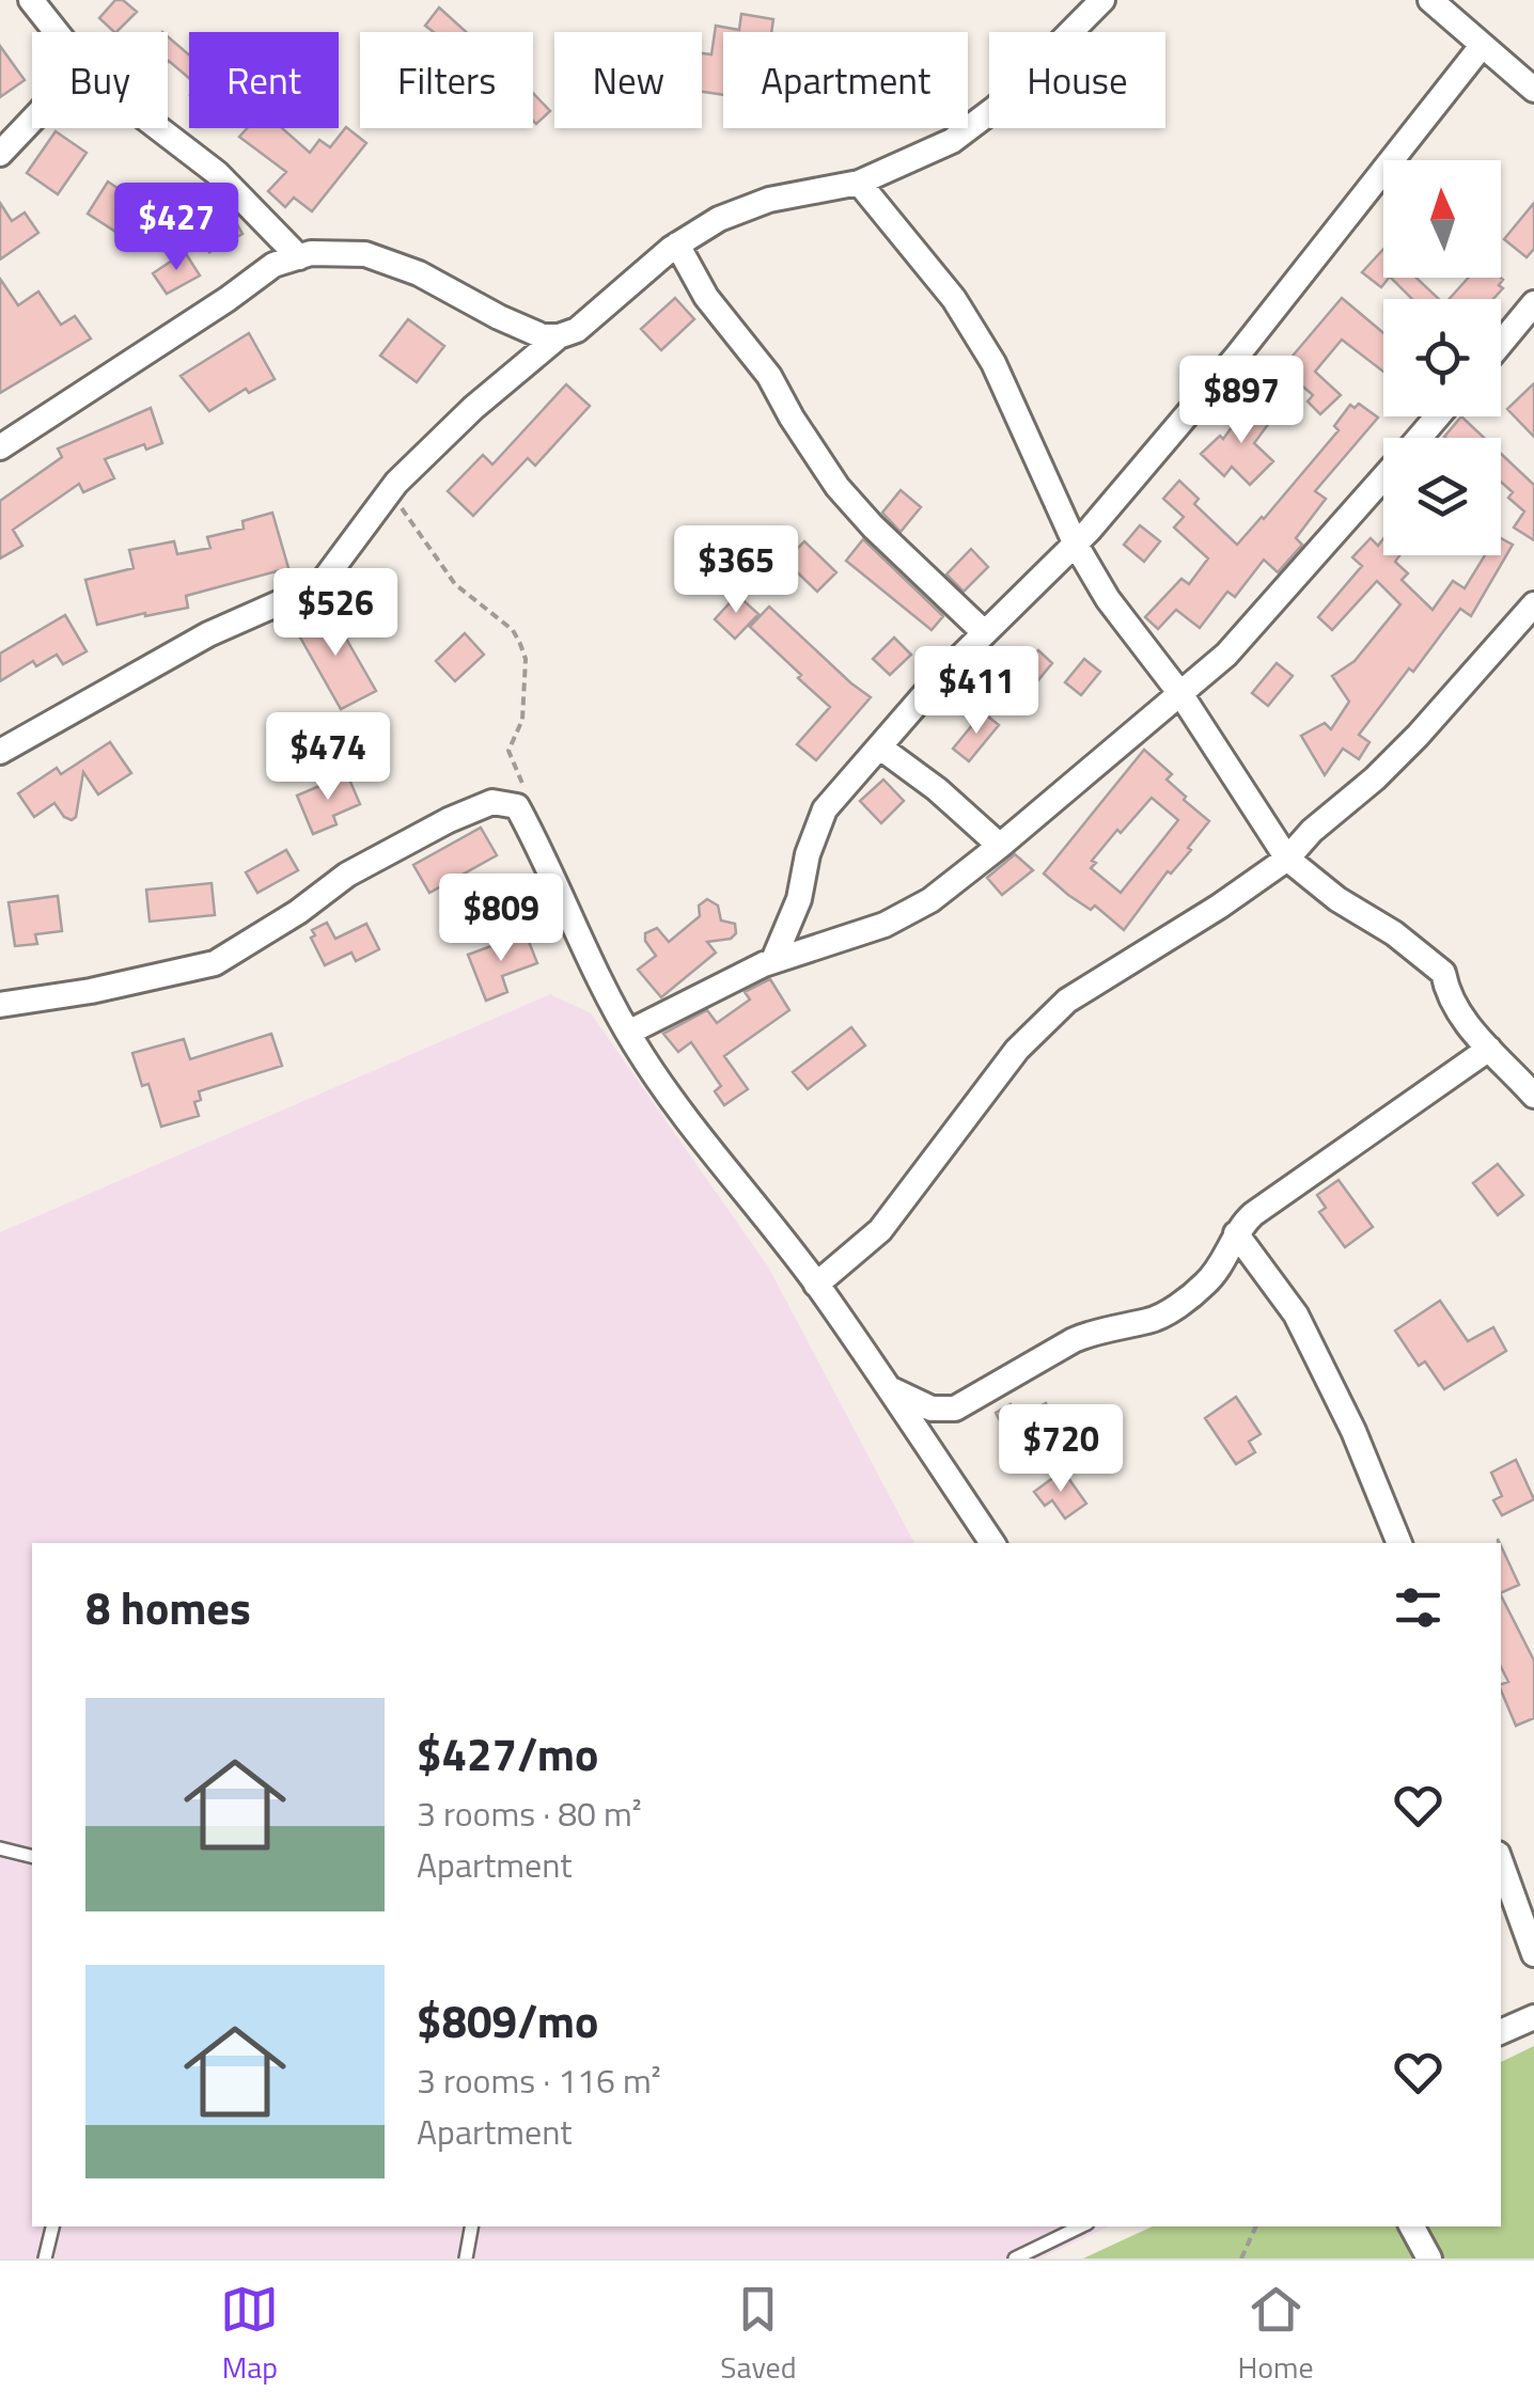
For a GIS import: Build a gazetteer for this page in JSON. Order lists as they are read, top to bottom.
{
  "north": "top",
  "page": {
    "chip": [
      "Buy",
      "Rent",
      "Filters",
      "New",
      "Apartment",
      "House"
    ],
    "price": [
      "$427",
      "$897",
      "$365",
      "$526",
      "$411",
      "$474",
      "$809",
      "$720"
    ],
    "heading": "8 homes",
    "list": [
      {
        "name": "$427/mo",
        "note": "3 rooms · 80 m² · Apartment"
      },
      {
        "name": "$809/mo",
        "note": "3 rooms · 116 m² · Apartment"
      }
    ],
    "tabs": ["Map", "Saved", "Home"]
  }
}
